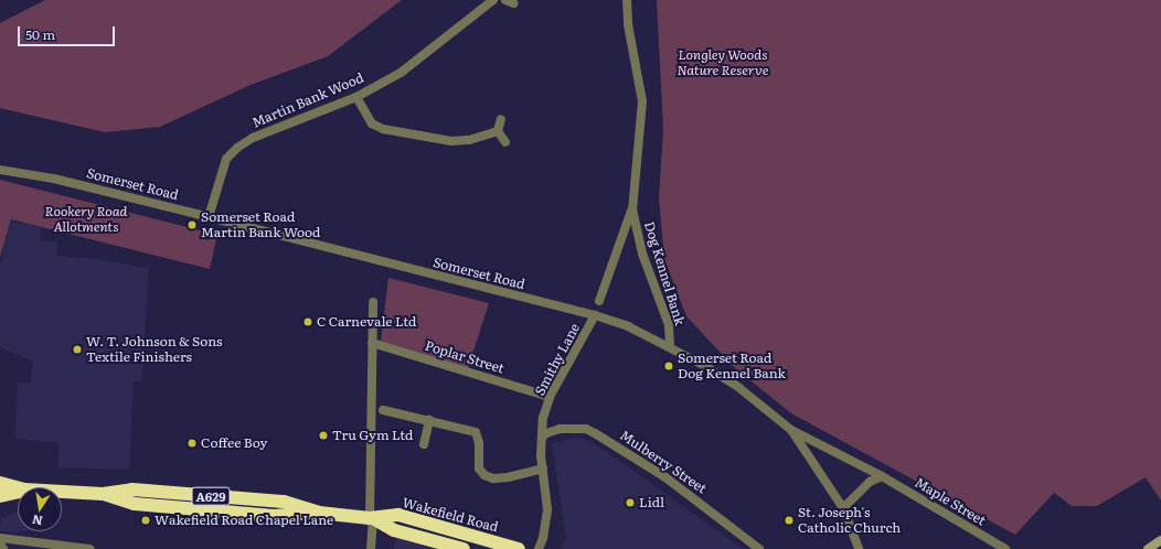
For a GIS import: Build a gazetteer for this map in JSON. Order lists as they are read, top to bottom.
{
  "streets": {
    "highway": ["A629", "Wakefield Road"],
    "street": [
      "Martin Bank Wood",
      "Somerset Road",
      "Dog Kennel Bank",
      "Poplar Street",
      "Smithy Lane",
      "Mulberry Street",
      "Maple Street"
    ]
  },
  "crossings": [
    ["Martin Bank Wood", "Somerset Road"],
    ["Somerset Road", "Dog Kennel Bank"],
    ["Somerset Road", "Smithy Lane"],
    ["Somerset Road", "Maple Street"],
    ["Poplar Street", "Smithy Lane"],
    ["Smithy Lane", "Mulberry Street"]
  ],
  "parks": ["Longley Woods Nature Reserve", "Rookery Road Allotments"],
  "places": [
    "Somerset Road Martin Bank Wood",
    "C Carnevale Ltd",
    "W. T. Johnson & Sons Textile Finishers",
    "Somerset Road Dog Kennel Bank",
    "Tru Gym Ltd",
    "Coffee Boy",
    "Lidl",
    "Wakefield Road Chapel Lane",
    "St. Joseph's Catholic Church"
  ],
  "scale_bar": "50 m",
  "north": "bottom"
}
